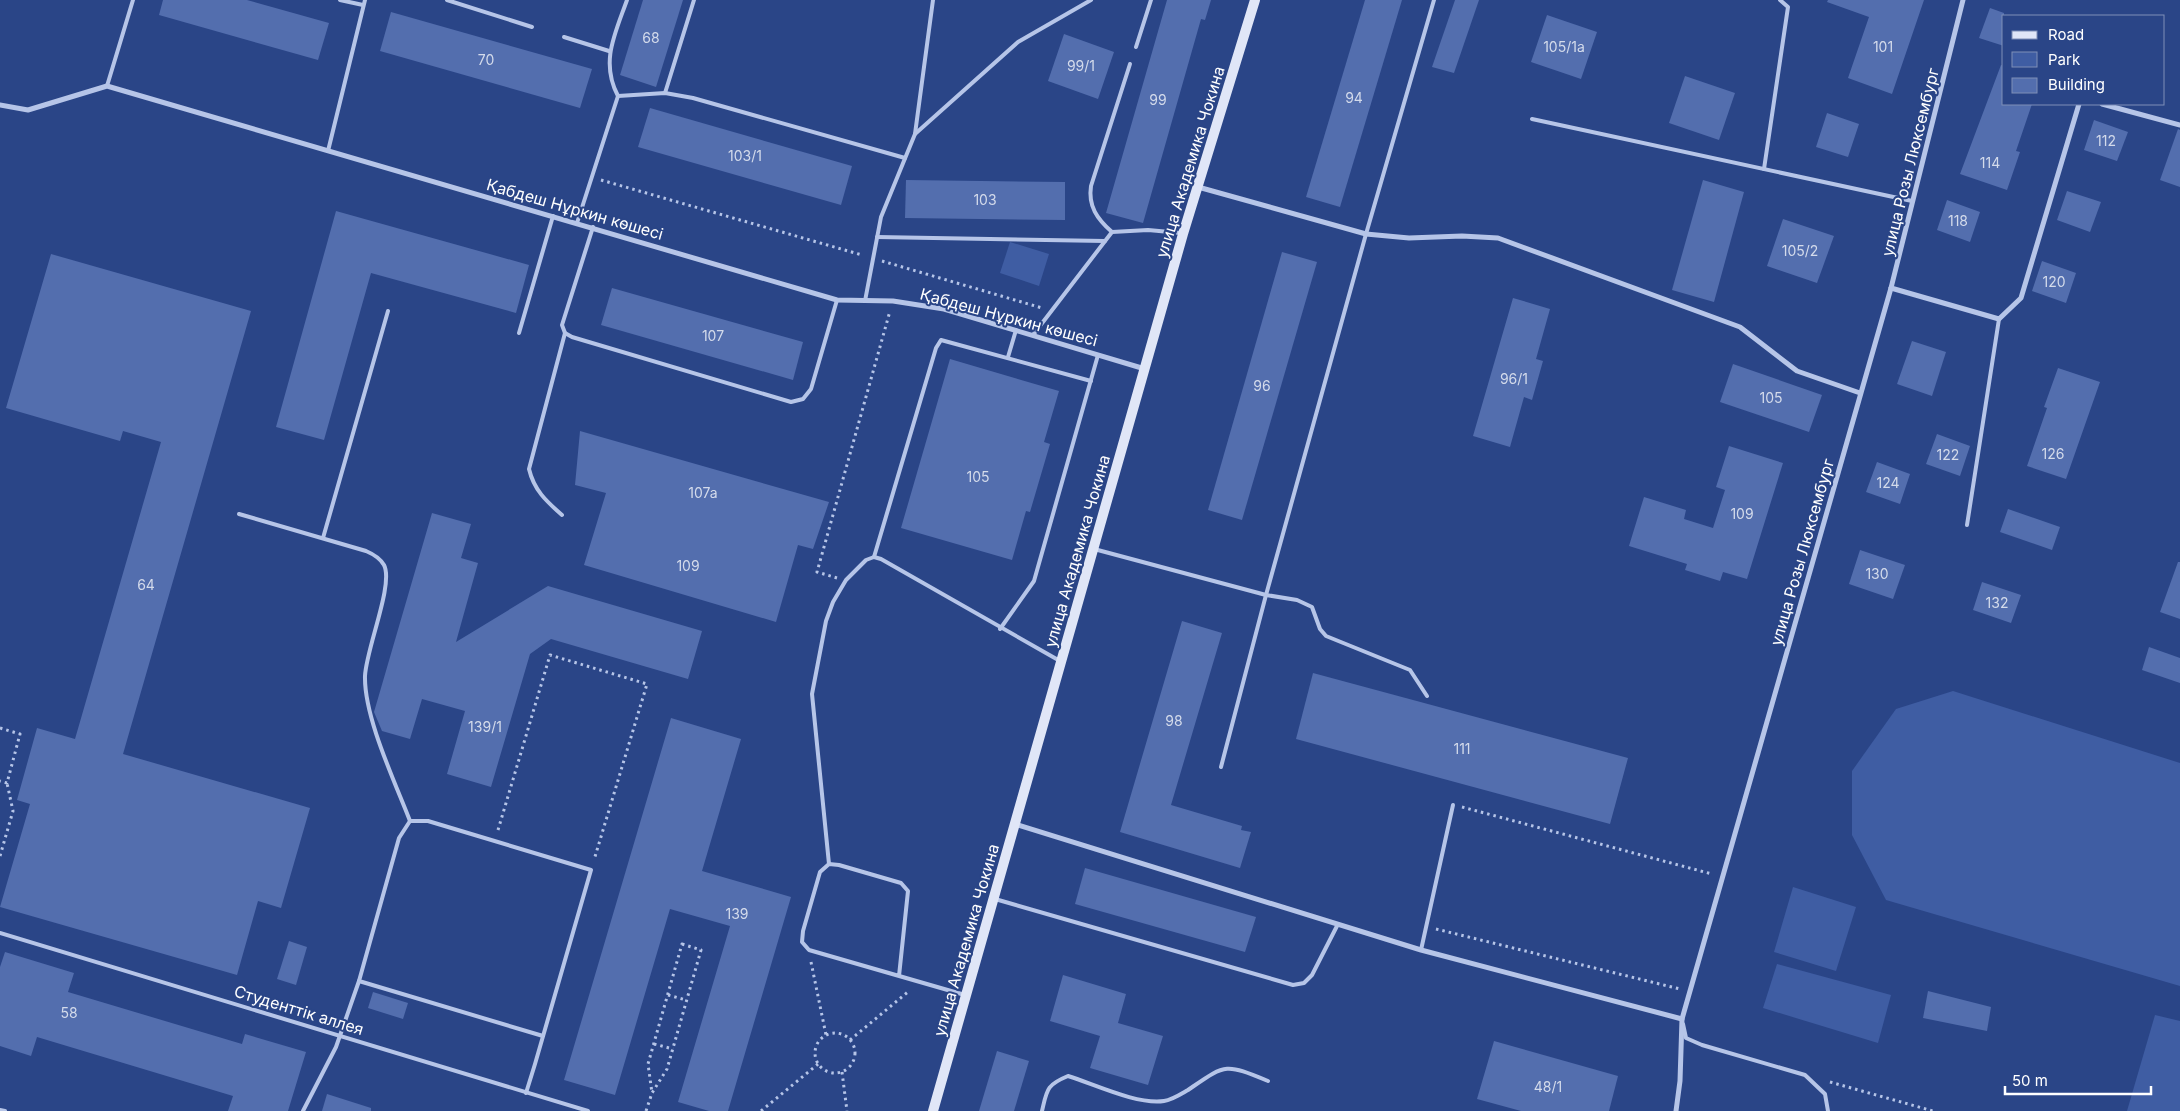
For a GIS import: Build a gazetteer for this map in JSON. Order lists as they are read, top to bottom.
{
  "streets": {
    "main road": ["улица Академика Чокина"],
    "street": ["улица Розы Люксембург", "Қабдеш Нұркин көшесі"],
    "lane": ["Студенттік аллея"]
  },
  "crossings": [
    ["улица Академика Чокина", "Қабдеш Нұркин көшесі"]
  ],
  "house_numbers": [
    "68",
    "105/1а",
    "101",
    "70",
    "99/1",
    "94",
    "99",
    "112",
    "103/1",
    "114",
    "103",
    "118",
    "105/2",
    "120",
    "107",
    "96/1",
    "96",
    "105",
    "126",
    "122",
    "105",
    "124",
    "107а",
    "109",
    "109",
    "130",
    "64",
    "132",
    "98",
    "139/1",
    "111",
    "139",
    "58",
    "48/1"
  ],
  "legend": ["Road", "Park", "Building"],
  "scale_bar": "50 m"
}
